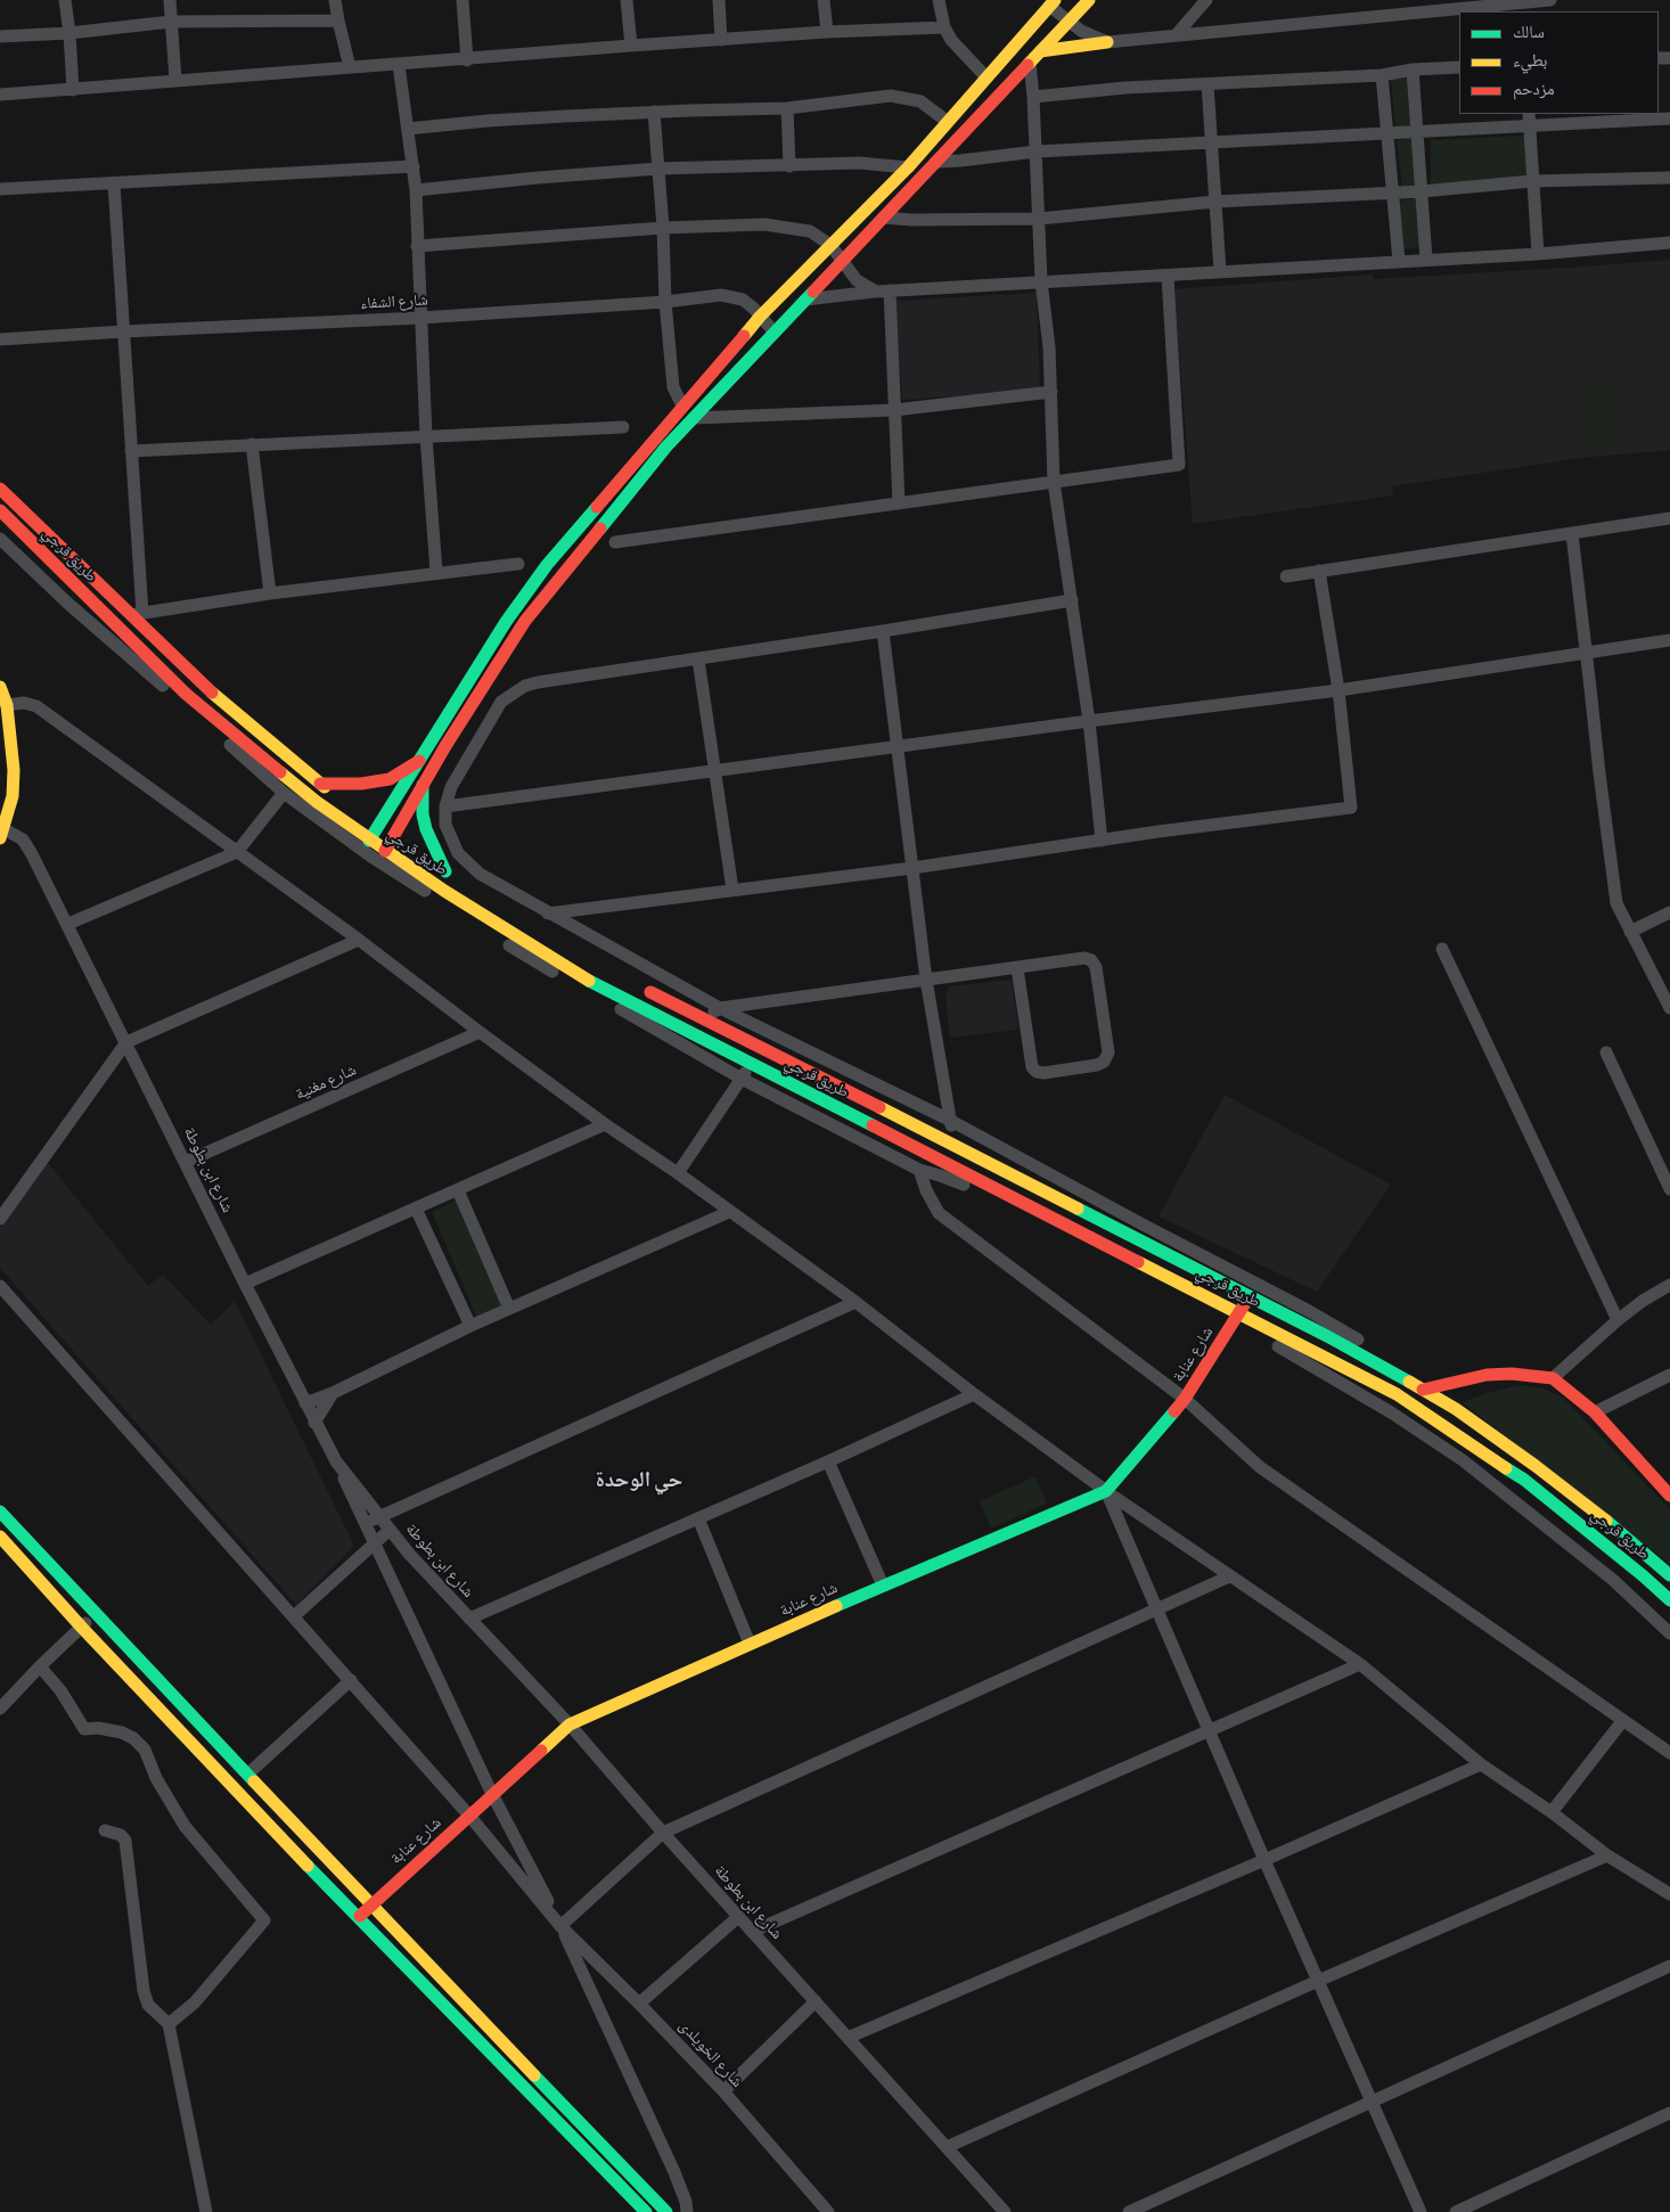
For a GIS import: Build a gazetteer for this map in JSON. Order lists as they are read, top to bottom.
{
  "streets": {
    "main road": ["طريق قرجي", "شارع عنابة"],
    "street": [
      "شارع الشفاء",
      "شارع مغنية",
      "شارع ابن بطوطة",
      "شارع الخويلدى"
    ]
  },
  "crossings": [
    ["طريق قرجي", "شارع عنابة"],
    ["شارع مغنية", "شارع ابن بطوطة"],
    ["شارع ابن بطوطة", "شارع عنابة"]
  ],
  "districts": ["حي الوحدة"],
  "legend": ["سالك", "بطيء", "مزدحم"]
}
